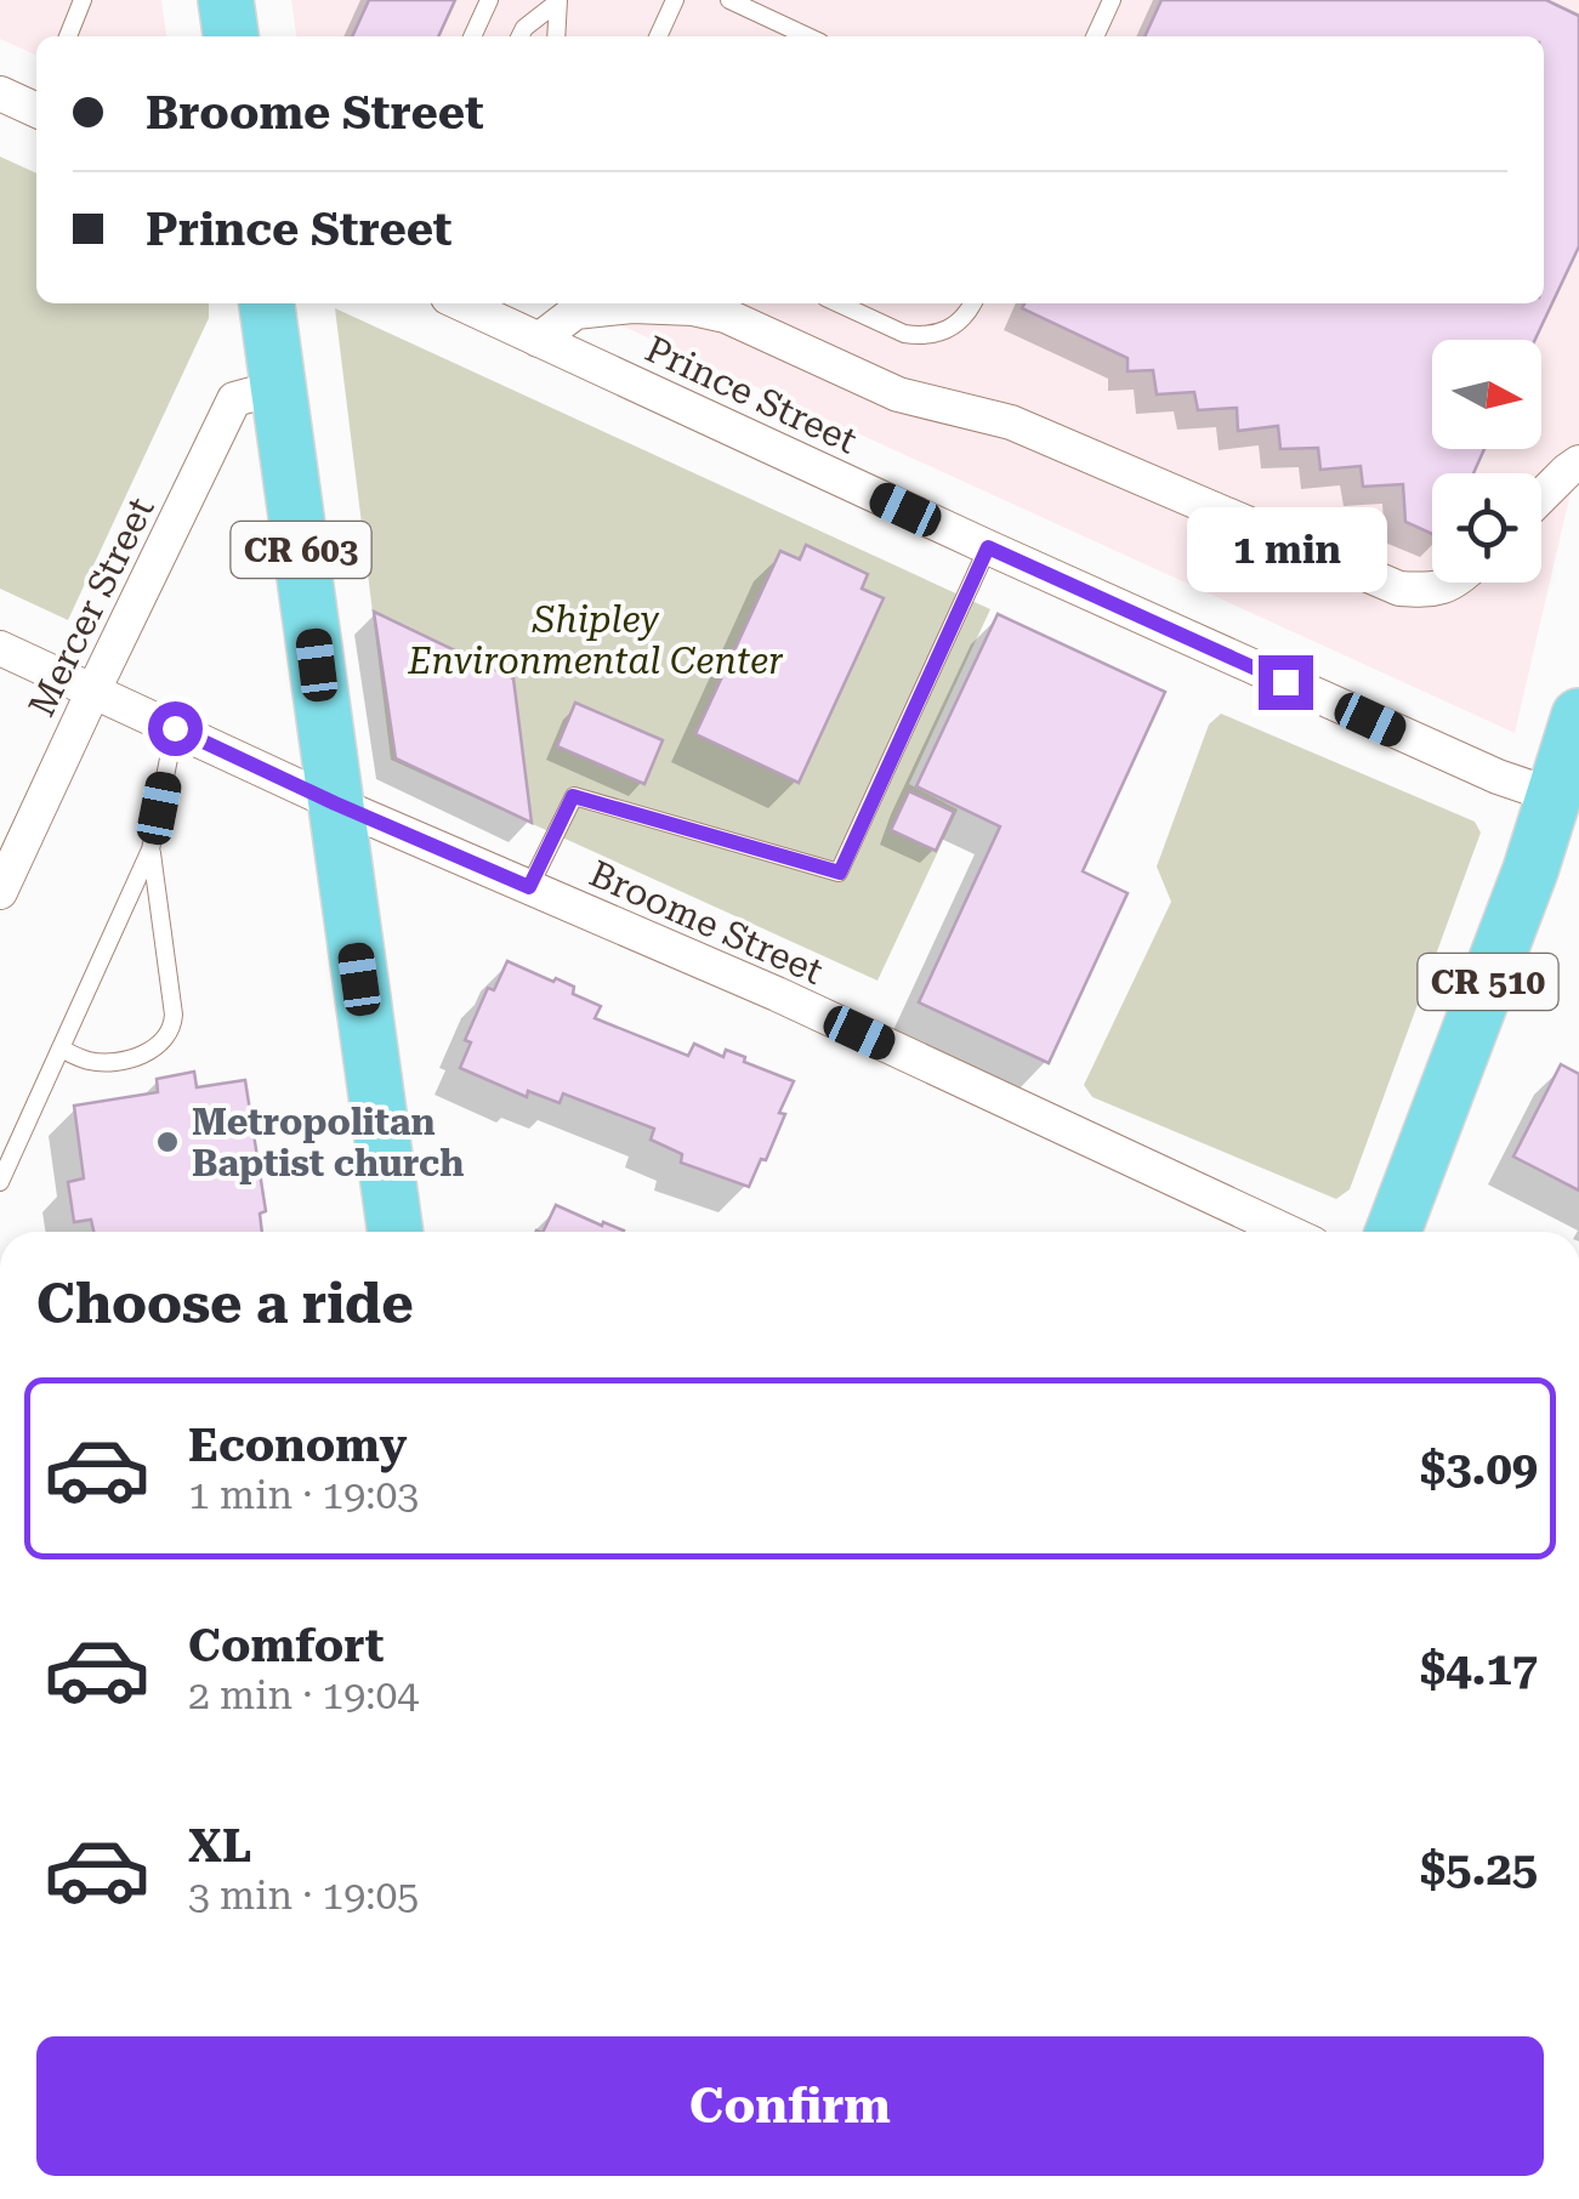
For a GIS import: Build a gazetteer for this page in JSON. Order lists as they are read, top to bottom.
{
  "streets": {
    "main road": ["CR 603", "CR 510"],
    "street": ["Prince Street", "Mercer Street", "Broome Street"]
  },
  "crossings": [
    ["Prince Street", "CR 510"],
    ["CR 603", "Mercer Street"],
    ["CR 603", "Broome Street"],
    ["Mercer Street", "Broome Street"]
  ],
  "parks": ["Shipley Environmental Center"],
  "places": ["Metropolitan Baptist church"],
  "north": "right",
  "page": {
    "banner": ["Broome Street", "Prince Street"],
    "bubble": "1 min",
    "heading": "Choose a ride",
    "list": [
      {
        "name": "Economy",
        "note": "1 min · 19:03",
        "value": "$3.09"
      },
      {
        "name": "Comfort",
        "note": "2 min · 19:04",
        "value": "$4.17"
      },
      {
        "name": "XL",
        "note": "3 min · 19:05",
        "value": "$5.25"
      }
    ],
    "buttons": "Confirm"
  }
}
